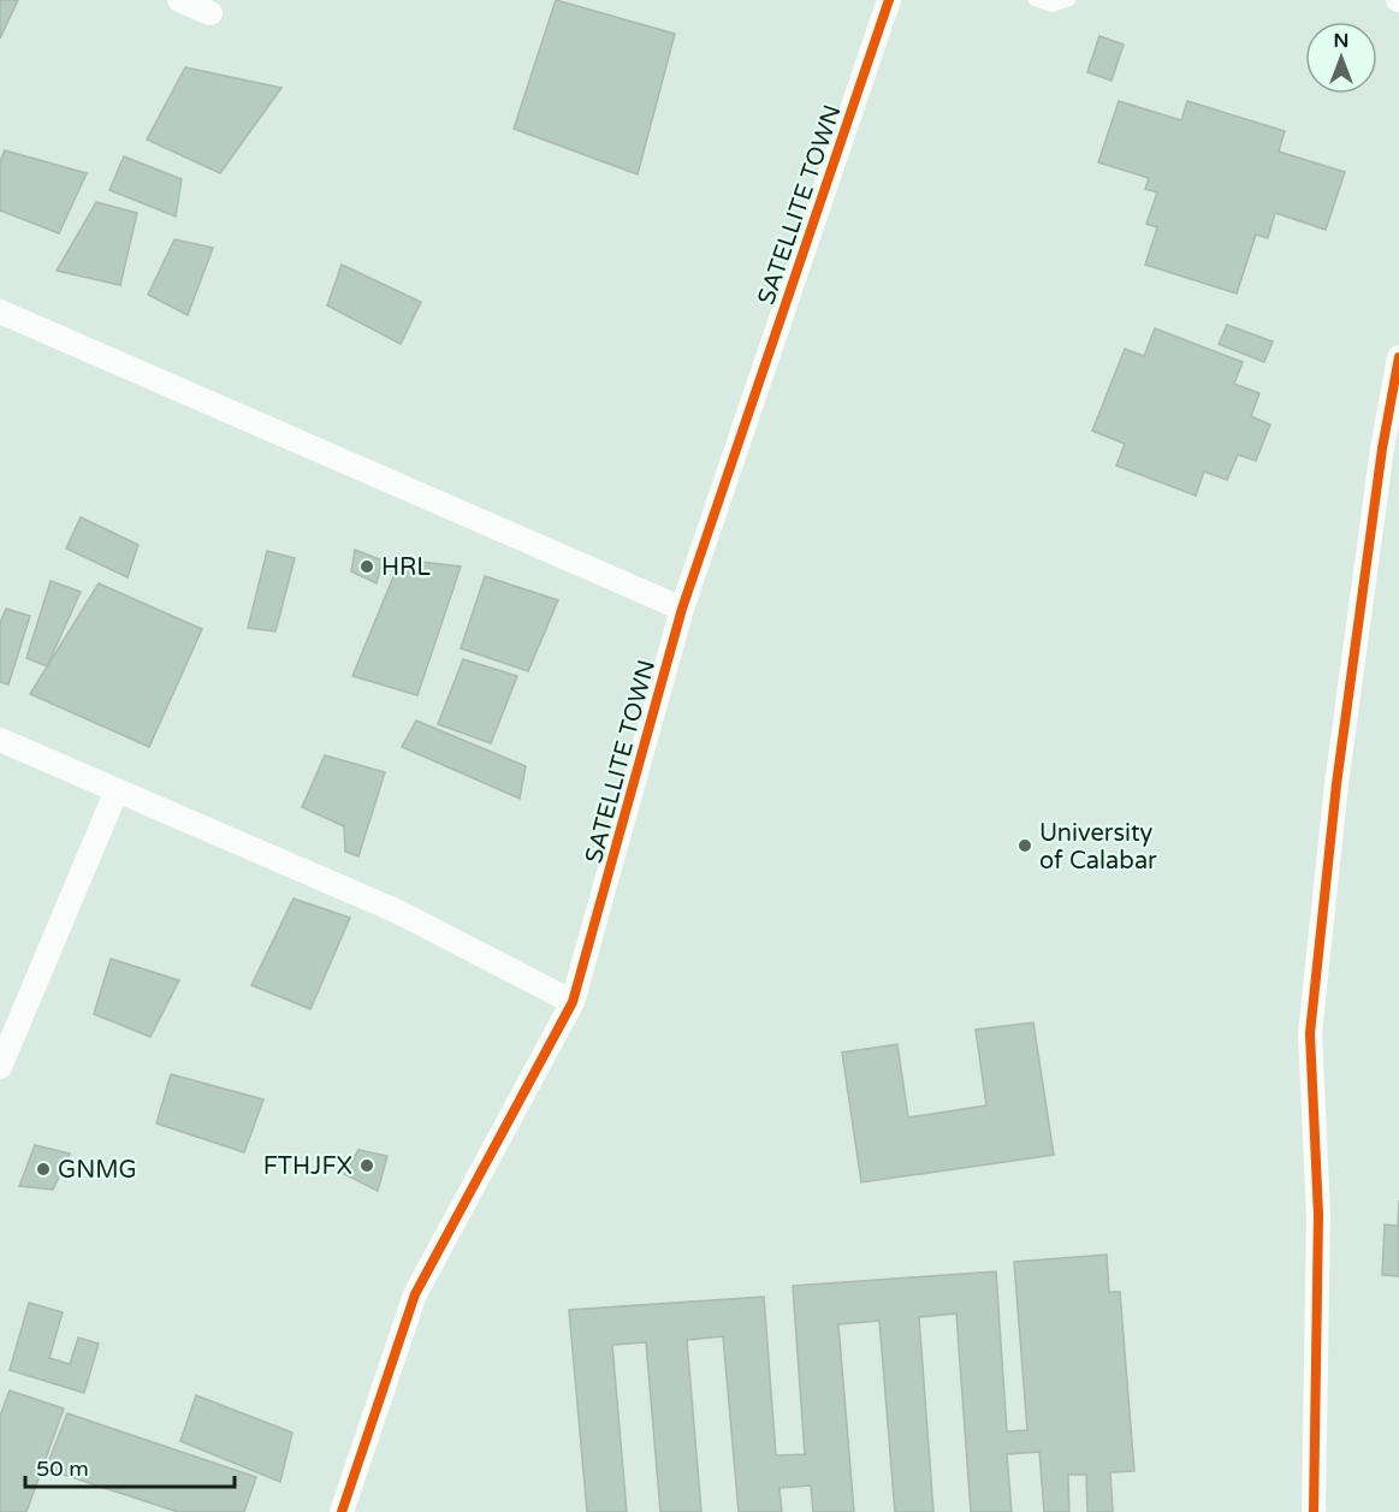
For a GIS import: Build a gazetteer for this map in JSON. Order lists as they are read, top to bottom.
{
  "streets": {
    "street": ["SATELLITE TOWN"]
  },
  "places": [
    "HRL",
    "University of Calabar",
    "FTHJFX",
    "GNMG"
  ],
  "scale_bar": "50 m",
  "north": "top"
}
